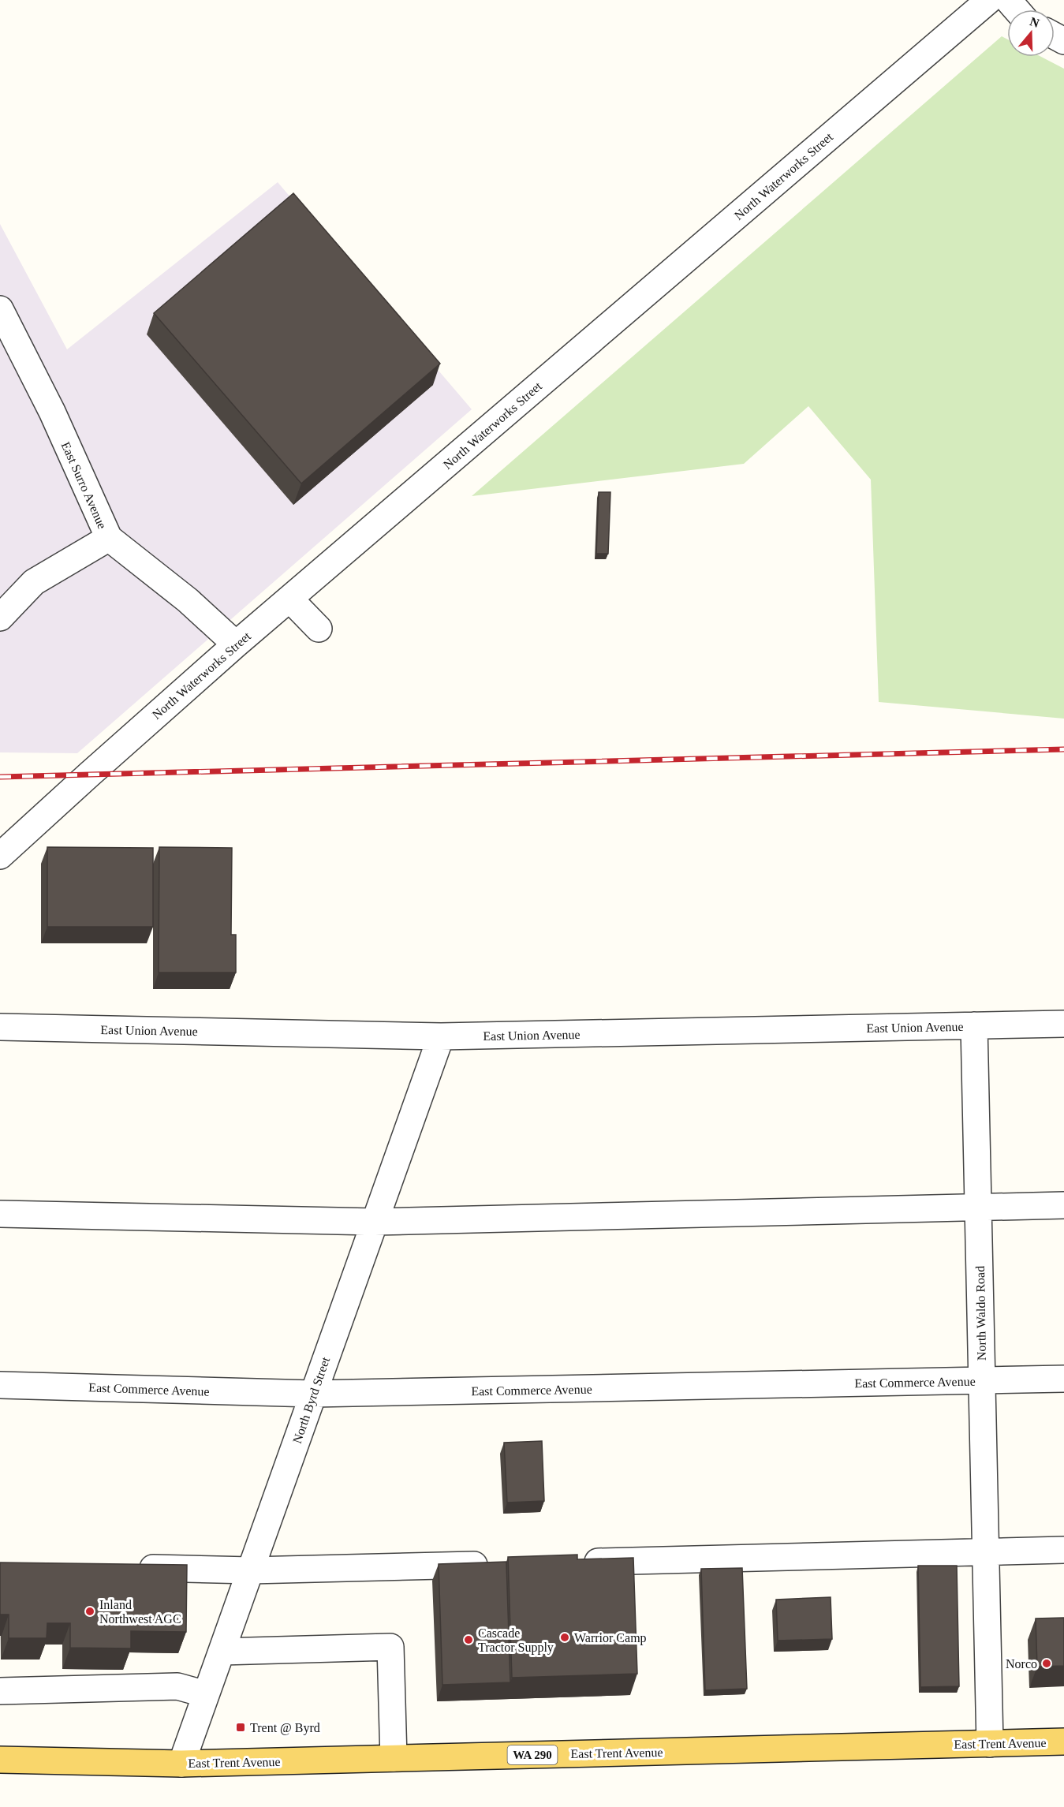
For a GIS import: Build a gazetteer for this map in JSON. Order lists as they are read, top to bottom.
{
  "streets": {
    "main road": ["East Trent Avenue", "WA 290"],
    "street": [
      "North Waterworks Street",
      "East Surro Avenue",
      "East Union Avenue",
      "North Waldo Road",
      "East Commerce Avenue",
      "North Byrd Street"
    ]
  },
  "crossings": [
    ["North Waterworks Street", "East Surro Avenue"],
    ["East Union Avenue", "North Waldo Road"],
    ["East Union Avenue", "North Byrd Street"],
    ["North Waldo Road", "East Commerce Avenue"],
    ["North Waldo Road", "East Trent Avenue"],
    ["East Commerce Avenue", "North Byrd Street"],
    ["North Byrd Street", "East Trent Avenue"]
  ],
  "places": {
    "other": [
      "Inland Northwest AGC",
      "Warrior Camp",
      "Cascade Tractor Supply",
      "Norco"
    ],
    "transit": ["Trent @ Byrd"]
  },
  "north": "top"
}
